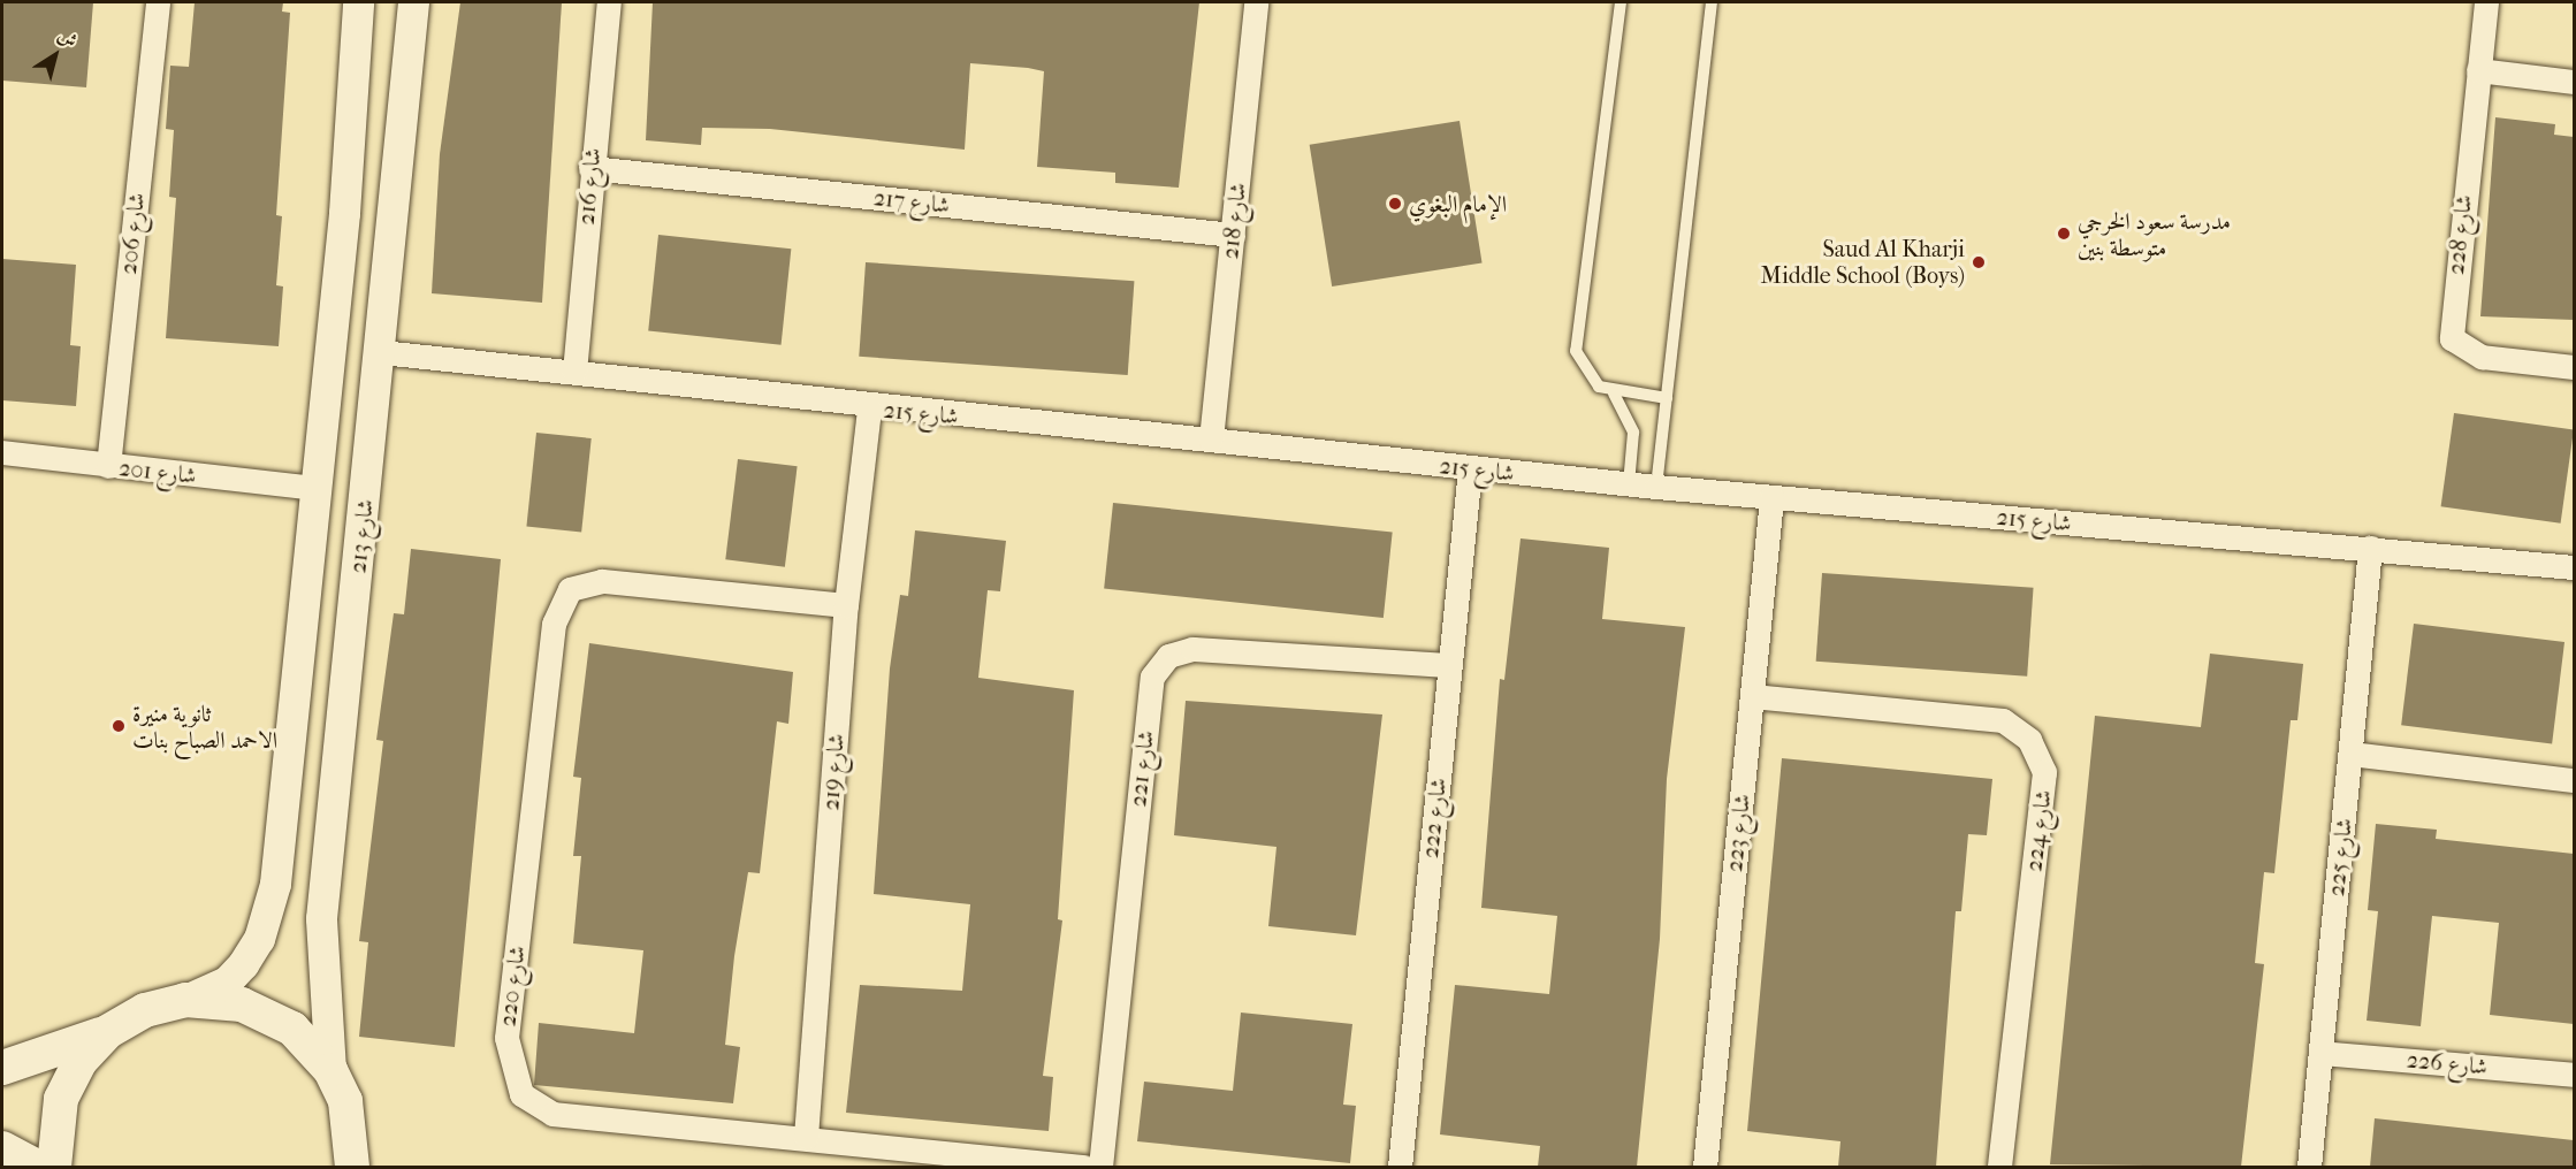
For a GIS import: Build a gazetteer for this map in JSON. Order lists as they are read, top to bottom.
{
  "streets": {
    "street": [
      "شارع 216",
      "شارع 217",
      "شارع 218",
      "شارع 206",
      "شارع 228",
      "شارع 215",
      "شارع 201",
      "شارع 213",
      "شارع 221",
      "شارع 219",
      "شارع 222",
      "شارع 224",
      "شارع 223",
      "شارع 225",
      "شارع 220",
      "شارع 226"
    ]
  },
  "crossings": [
    ["شارع 216", "شارع 217"],
    ["شارع 216", "شارع 215"],
    ["شارع 217", "شارع 218"],
    ["شارع 218", "شارع 215"],
    ["شارع 206", "شارع 201"],
    ["شارع 215", "شارع 213"],
    ["شارع 215", "شارع 219"],
    ["شارع 215", "شارع 222"],
    ["شارع 215", "شارع 223"],
    ["شارع 215", "شارع 225"],
    ["شارع 221", "شارع 222"],
    ["شارع 219", "شارع 220"],
    ["شارع 224", "شارع 223"],
    ["شارع 225", "شارع 226"]
  ],
  "places": [
    "الإمام البغوي",
    "مدرسة سعود الخرجي متوسطة بنين",
    "Saud Al Kharji Middle School (Boys)",
    "ثانوية منيرة الاحمد الصباح بنات"
  ],
  "north": "top right"
}
